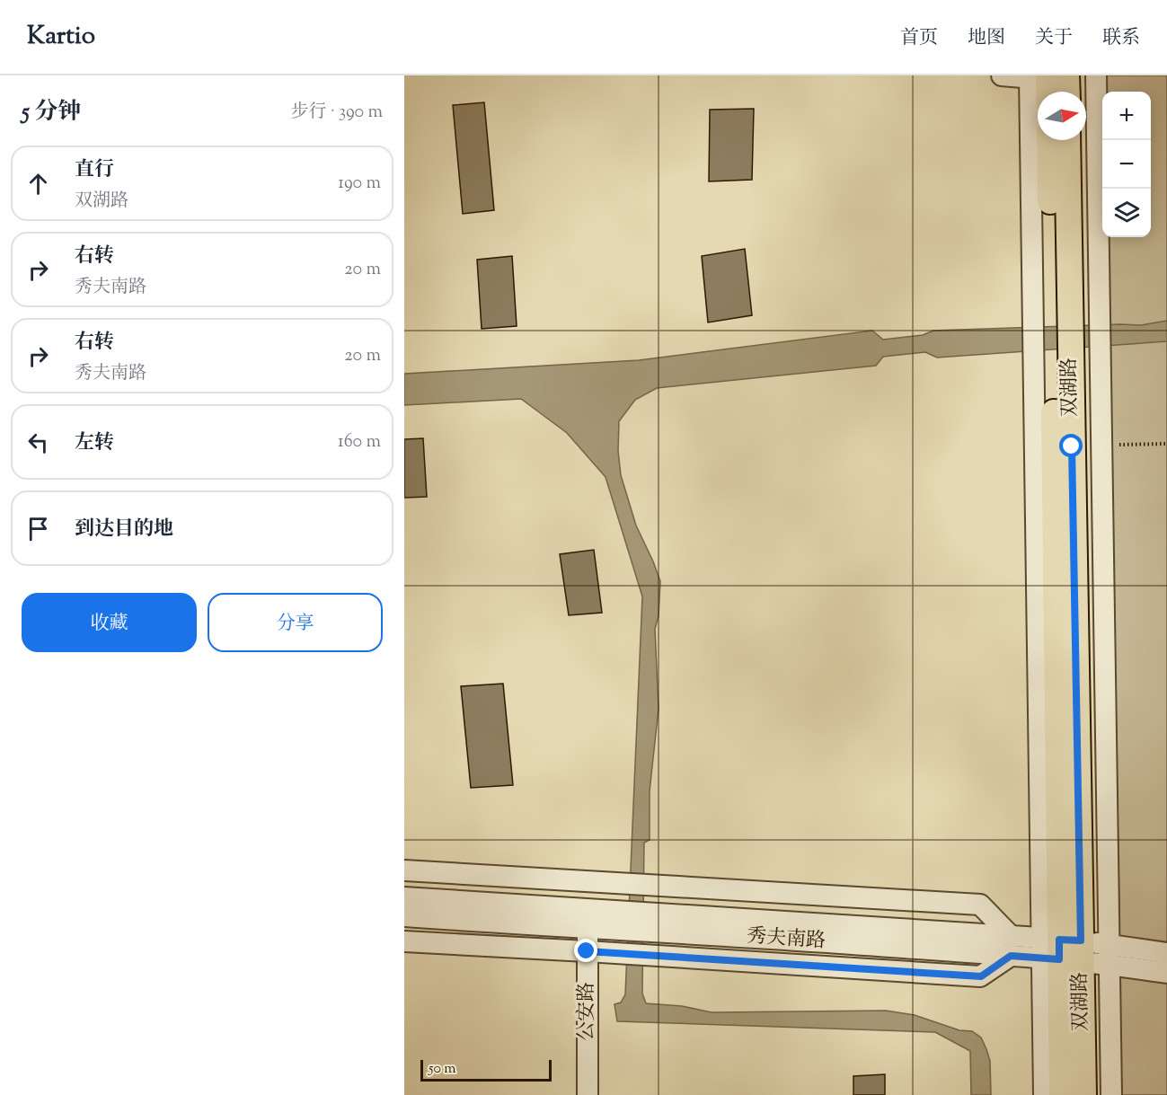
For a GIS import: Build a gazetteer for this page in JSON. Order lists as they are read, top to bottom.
{
  "streets": {
    "main road": ["双湖路"],
    "street": ["秀夫南路", "公安路"]
  },
  "crossings": [
    ["双湖路", "秀夫南路"],
    ["秀夫南路", "公安路"]
  ],
  "scale_bar": "50 m",
  "north": "right",
  "page": {
    "header": "Kartio",
    "nav": [
      "首页",
      "地图",
      "关于",
      "联系"
    ],
    "heading": ["5 分钟", "步行 · 390 m"],
    "map_buttons": ["+", "−"],
    "list": [
      ["直行", "双湖路", "190 m"],
      ["右转", "秀夫南路", "20 m"],
      ["右转", "秀夫南路", "20 m"],
      ["左转", "160 m"],
      "到达目的地"
    ],
    "buttons": ["收藏", "分享"],
    "scale": "50 m"
  }
}
